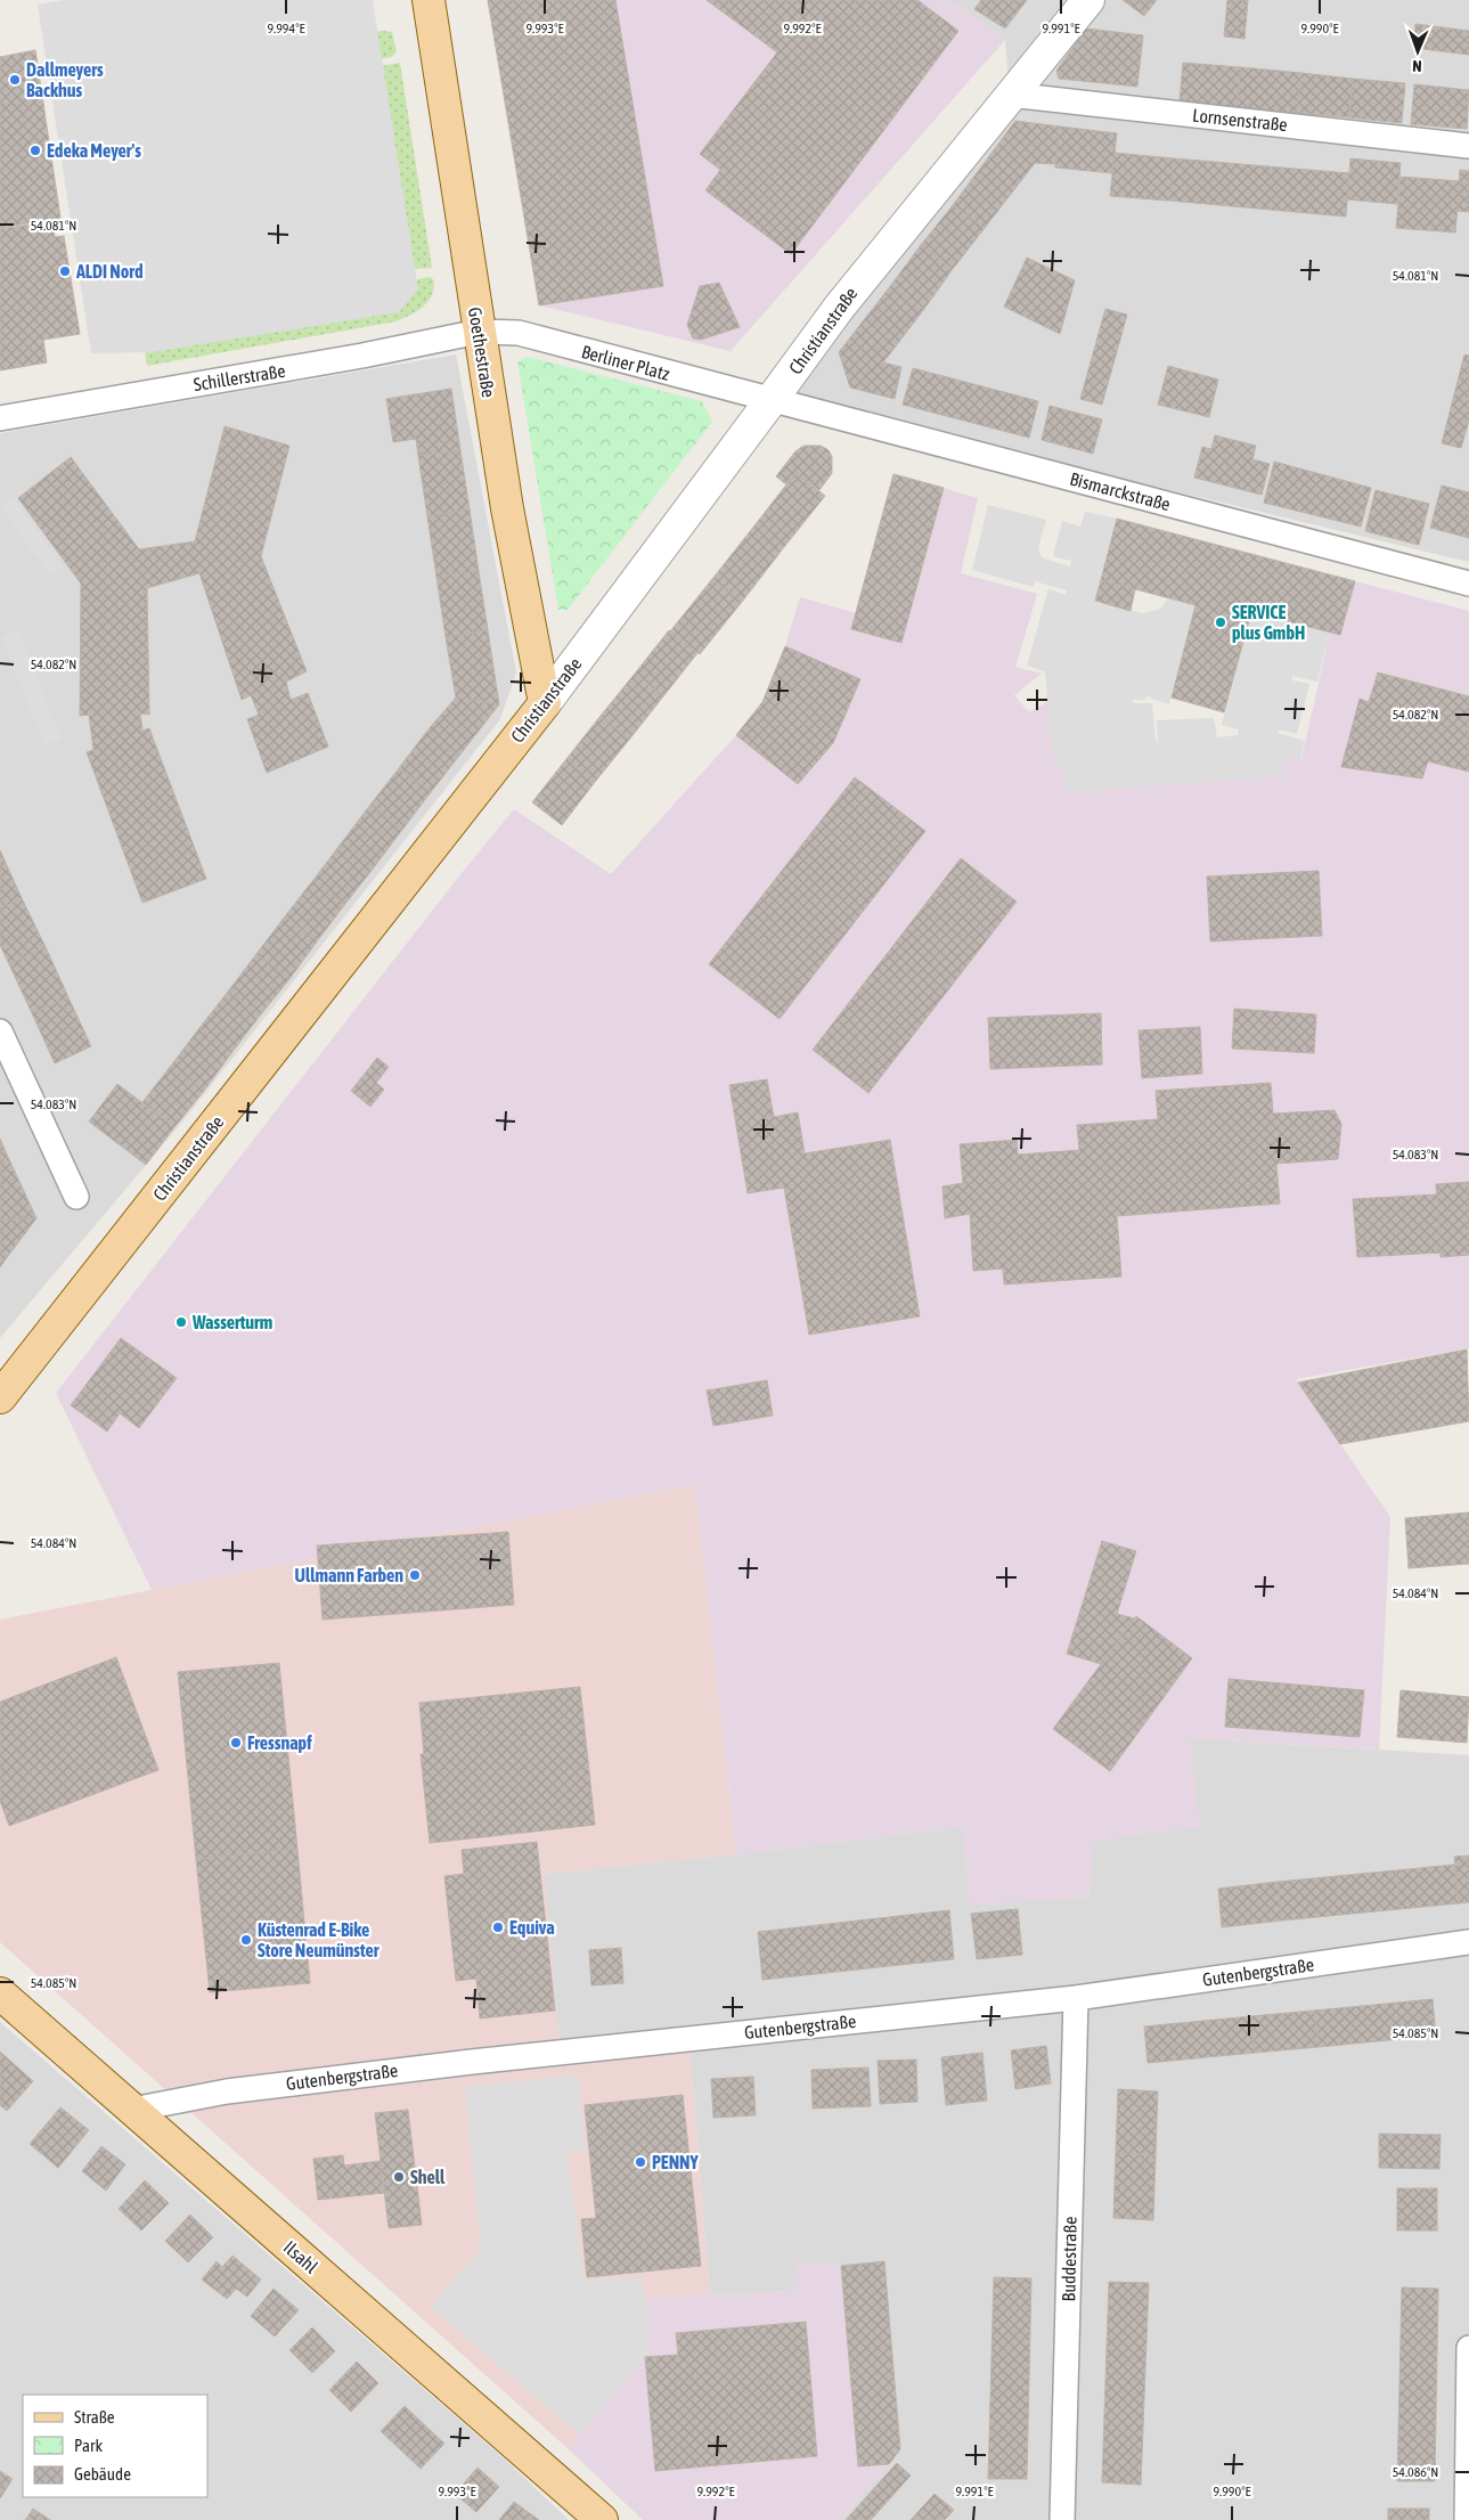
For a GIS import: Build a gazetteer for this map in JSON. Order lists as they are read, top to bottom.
{
  "streets": {
    "main road": ["Christianstraße", "Goethestraße", "Ilsahl"],
    "street": [
      "Lornsenstraße",
      "Berliner Platz",
      "Schillerstraße",
      "Bismarckstraße",
      "Gutenbergstraße",
      "Buddestraße"
    ]
  },
  "crossings": [
    ["Lornsenstraße", "Christianstraße"],
    ["Christianstraße", "Goethestraße"],
    ["Christianstraße", "Berliner Platz"],
    ["Christianstraße", "Bismarckstraße"],
    ["Goethestraße", "Berliner Platz"],
    ["Goethestraße", "Schillerstraße"],
    ["Berliner Platz", "Schillerstraße"],
    ["Berliner Platz", "Bismarckstraße"],
    ["Gutenbergstraße", "Ilsahl"],
    ["Gutenbergstraße", "Buddestraße"]
  ],
  "places": [
    "Dallmeyers Backhus",
    "Edeka Meyer's",
    "ALDI Nord",
    "SERVICE plus GmbH",
    "Wasserturm",
    "Ullmann Farben",
    "Fressnapf",
    "Equiva",
    "Küstenrad E-Bike Store Neumünster",
    "PENNY",
    "Shell"
  ],
  "legend": ["Straße", "Park", "Gebäude"],
  "north": "bottom",
  "coordinates": [
    "9.994°E",
    "9.993°E",
    "9.992°E",
    "9.991°E",
    "9.990°E",
    "54.081°N",
    "54.082°N",
    "54.083°N",
    "54.084°N",
    "54.085°N",
    "54.086°N"
  ]
}
